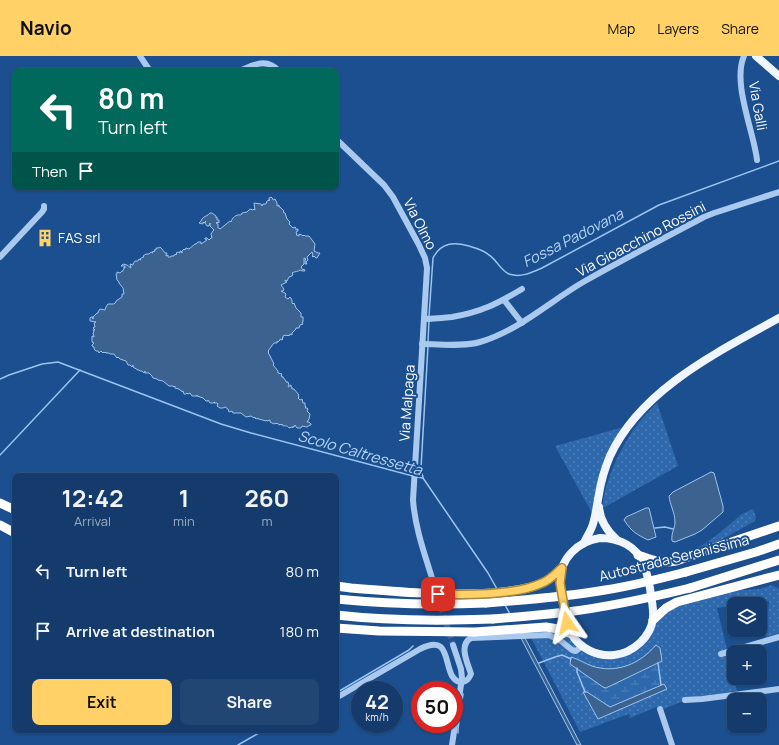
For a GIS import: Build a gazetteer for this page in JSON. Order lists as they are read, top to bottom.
{
  "streets": {
    "highway": ["Autostrada Serenissima"],
    "street": [
      "Via Galli",
      "Via Olmo",
      "Via Gioacchino Rossini",
      "Via Malpaga"
    ]
  },
  "crossings": [
    ["Via Olmo", "Via Gioacchino Rossini"],
    ["Via Olmo", "Via Malpaga"],
    ["Via Gioacchino Rossini", "Via Malpaga"]
  ],
  "water": ["Fossa Padovana", "Scolo Caltressetta"],
  "places": {
    "building": ["FAS srl"]
  },
  "page": {
    "header": "Navio",
    "nav": ["Map", "Layers", "Share"],
    "turn": ["80 m", "Turn left"],
    "then": "Then",
    "eta": [
      "12:42",
      "Arrival",
      "1",
      "min",
      "260",
      "m"
    ],
    "list": [
      {
        "name": "Turn left",
        "value": "80 m"
      },
      {
        "name": "Arrive at destination",
        "value": "180 m"
      }
    ],
    "map_buttons": ["+", "−"],
    "buttons": ["Exit", "Share"],
    "speed": "42 km/h",
    "limit": "50"
  }
}
